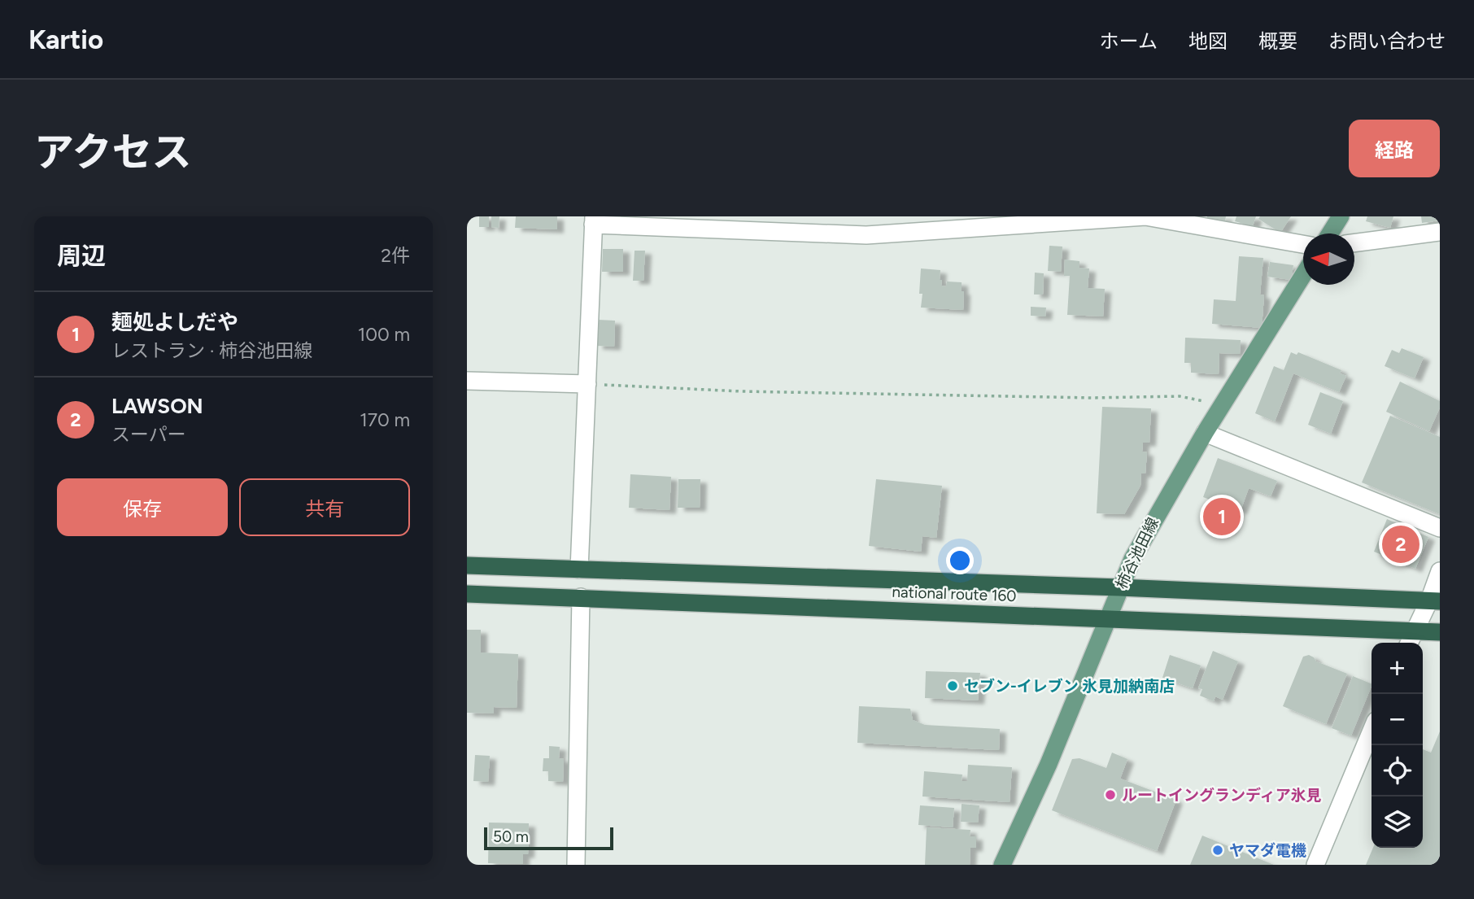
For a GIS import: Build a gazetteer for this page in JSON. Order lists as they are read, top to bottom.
{
  "streets": {
    "highway": ["national route 160"],
    "main road": ["柿谷池田線"]
  },
  "crossings": [
    ["柿谷池田線", "national route 160"]
  ],
  "places": ["セブン-イレブン 氷見加納南店", "ルートイングランディア氷見", "ヤマダ電機"],
  "scale_bar": "50 m",
  "north": "left",
  "page": {
    "header": "Kartio",
    "nav": [
      "ホーム",
      "地図",
      "概要",
      "お問い合わせ"
    ],
    "title": "アクセス",
    "buttons": [
      "経路",
      ["保存", "共有"]
    ],
    "heading": ["周辺", "2件"],
    "list": [
      {
        "mark": "1",
        "name": "麺処よしだや",
        "note": "レストラン · 柿谷池田線",
        "value": "100 m"
      },
      {
        "mark": "2",
        "name": "LAWSON",
        "note": "スーパー",
        "value": "170 m"
      }
    ],
    "pins": ["1", "2"],
    "map_buttons": ["+", "−"],
    "scale": "50 m"
  }
}
